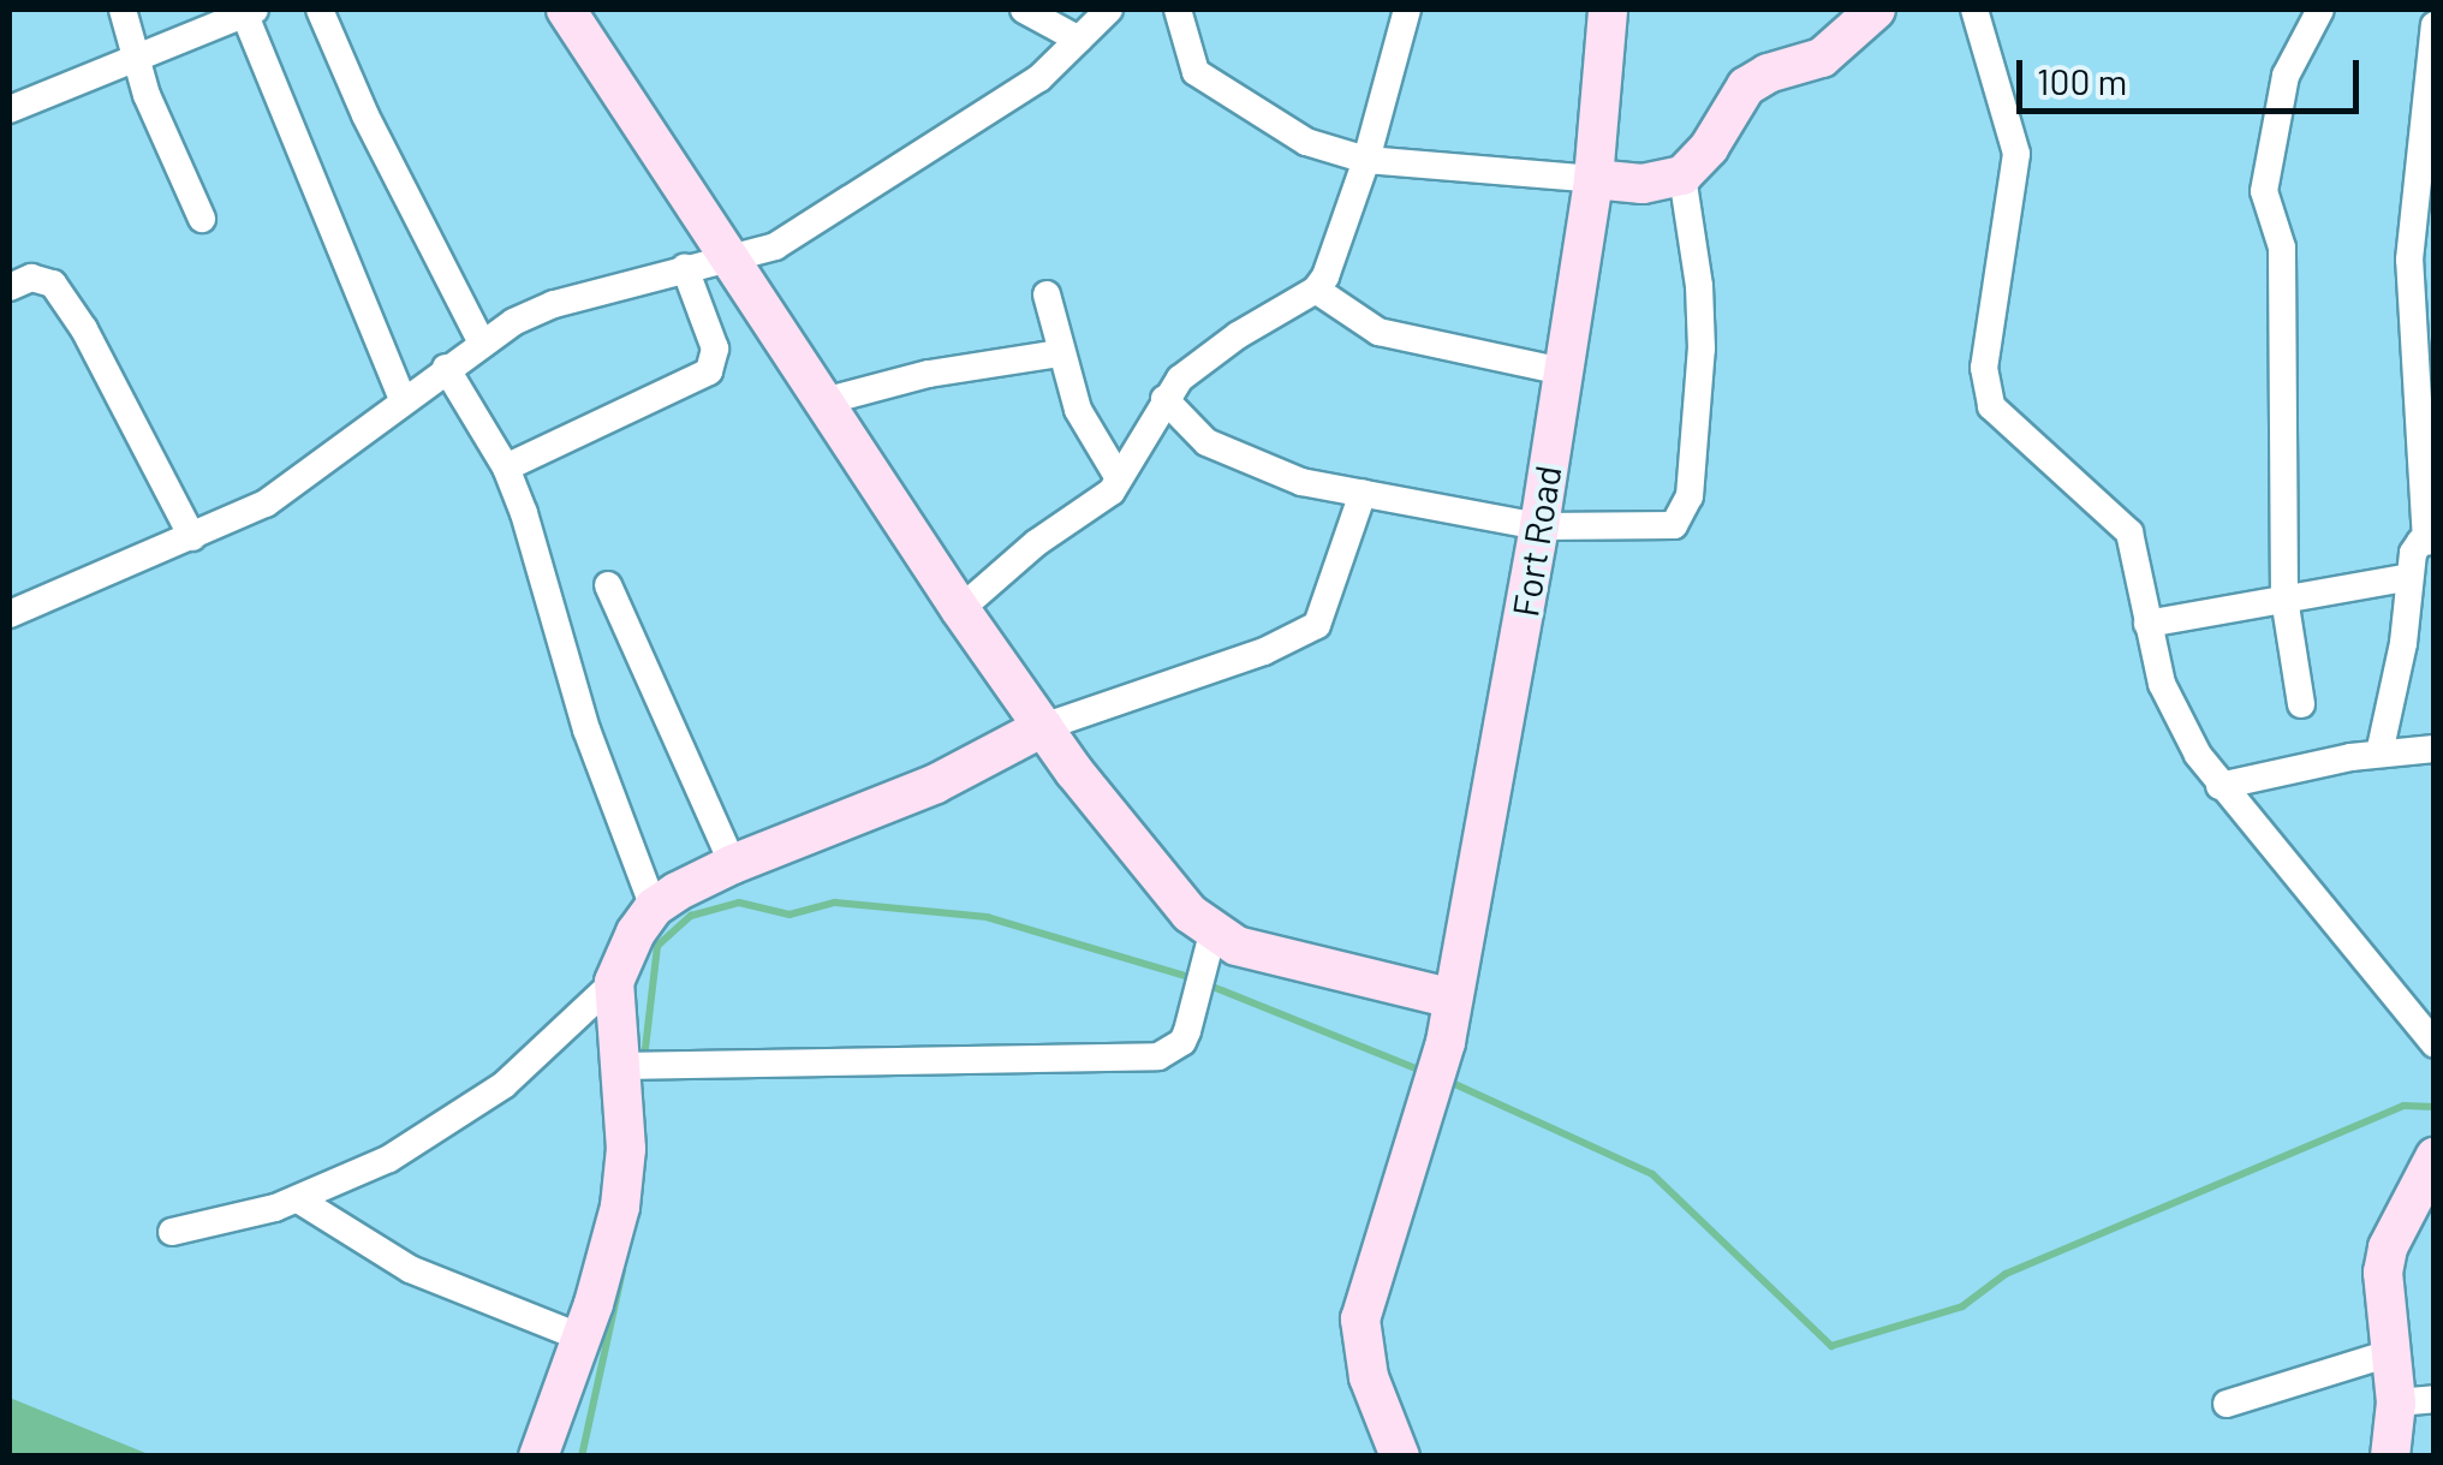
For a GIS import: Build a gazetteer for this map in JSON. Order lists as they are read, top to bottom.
{
  "streets": {
    "street": ["Fort Road"]
  },
  "scale_bar": "100 m"
}
